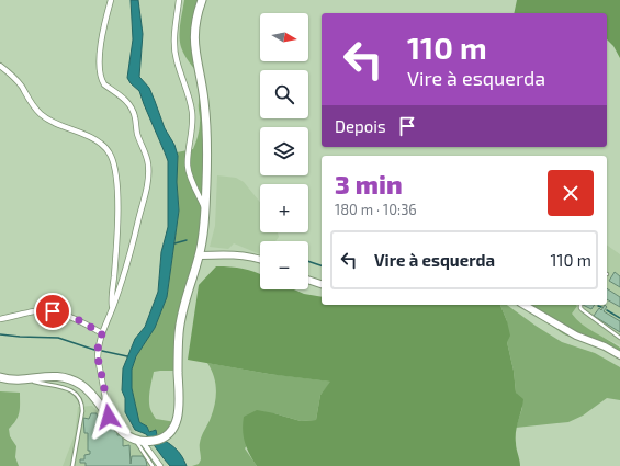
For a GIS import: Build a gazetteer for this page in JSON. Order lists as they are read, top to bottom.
{
  "north": "right",
  "page": {
    "map_buttons": ["+", "−"],
    "turn": ["110 m", "Vire à esquerda"],
    "then": "Depois",
    "heading": ["3 min", "180 m · 10:36"],
    "list": [
      {
        "name": "Vire à esquerda",
        "value": "110 m"
      }
    ]
  }
}
